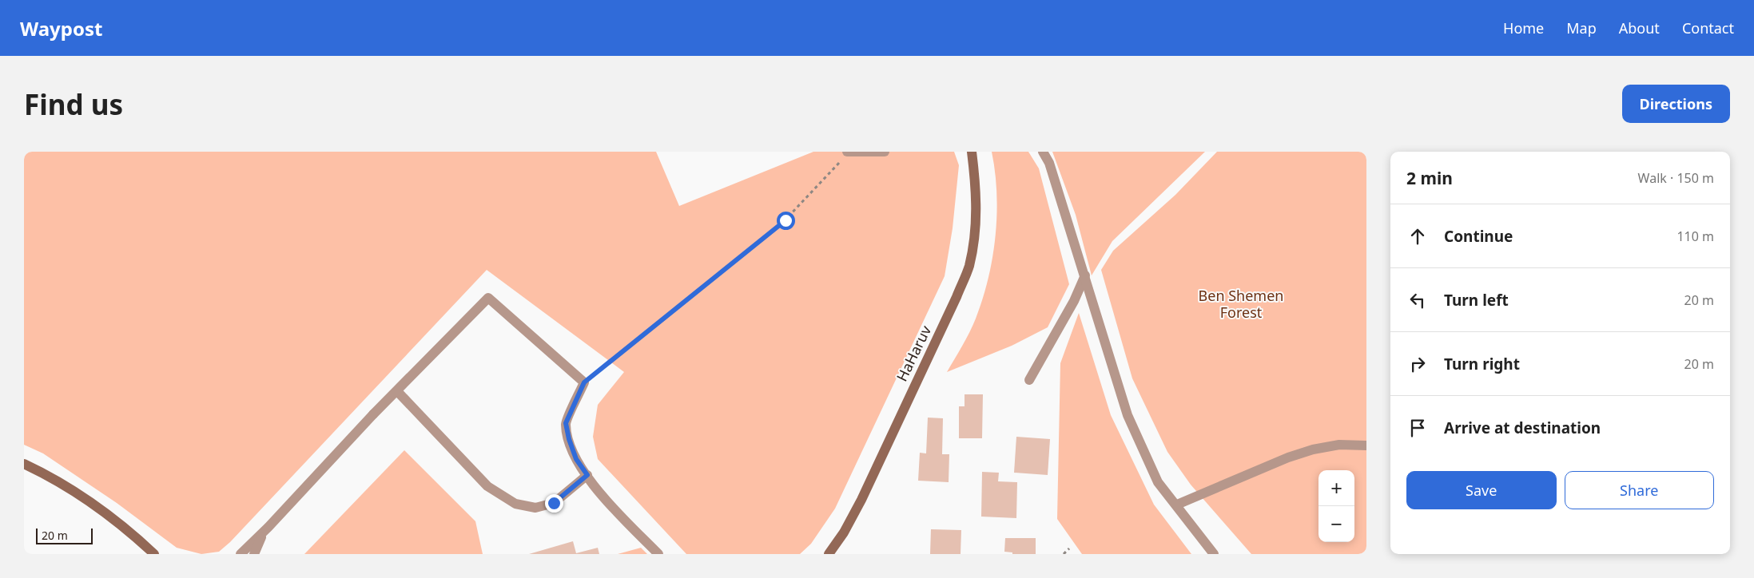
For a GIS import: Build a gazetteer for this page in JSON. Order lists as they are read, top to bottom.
{
  "streets": {
    "street": ["HaHaruv"]
  },
  "parks": ["Ben Shemen Forest"],
  "scale_bar": "20 m",
  "page": {
    "header": "Waypost",
    "nav": [
      "Home",
      "Map",
      "About",
      "Contact"
    ],
    "buttons": [
      "Directions",
      ["Save", "Share"]
    ],
    "title": "Find us",
    "heading": ["2 min", "Walk · 150 m"],
    "list": [
      ["Continue", "110 m"],
      ["Turn left", "20 m"],
      ["Turn right", "20 m"],
      "Arrive at destination"
    ],
    "map_buttons": ["+", "−"],
    "scale": "20 m"
  }
}
